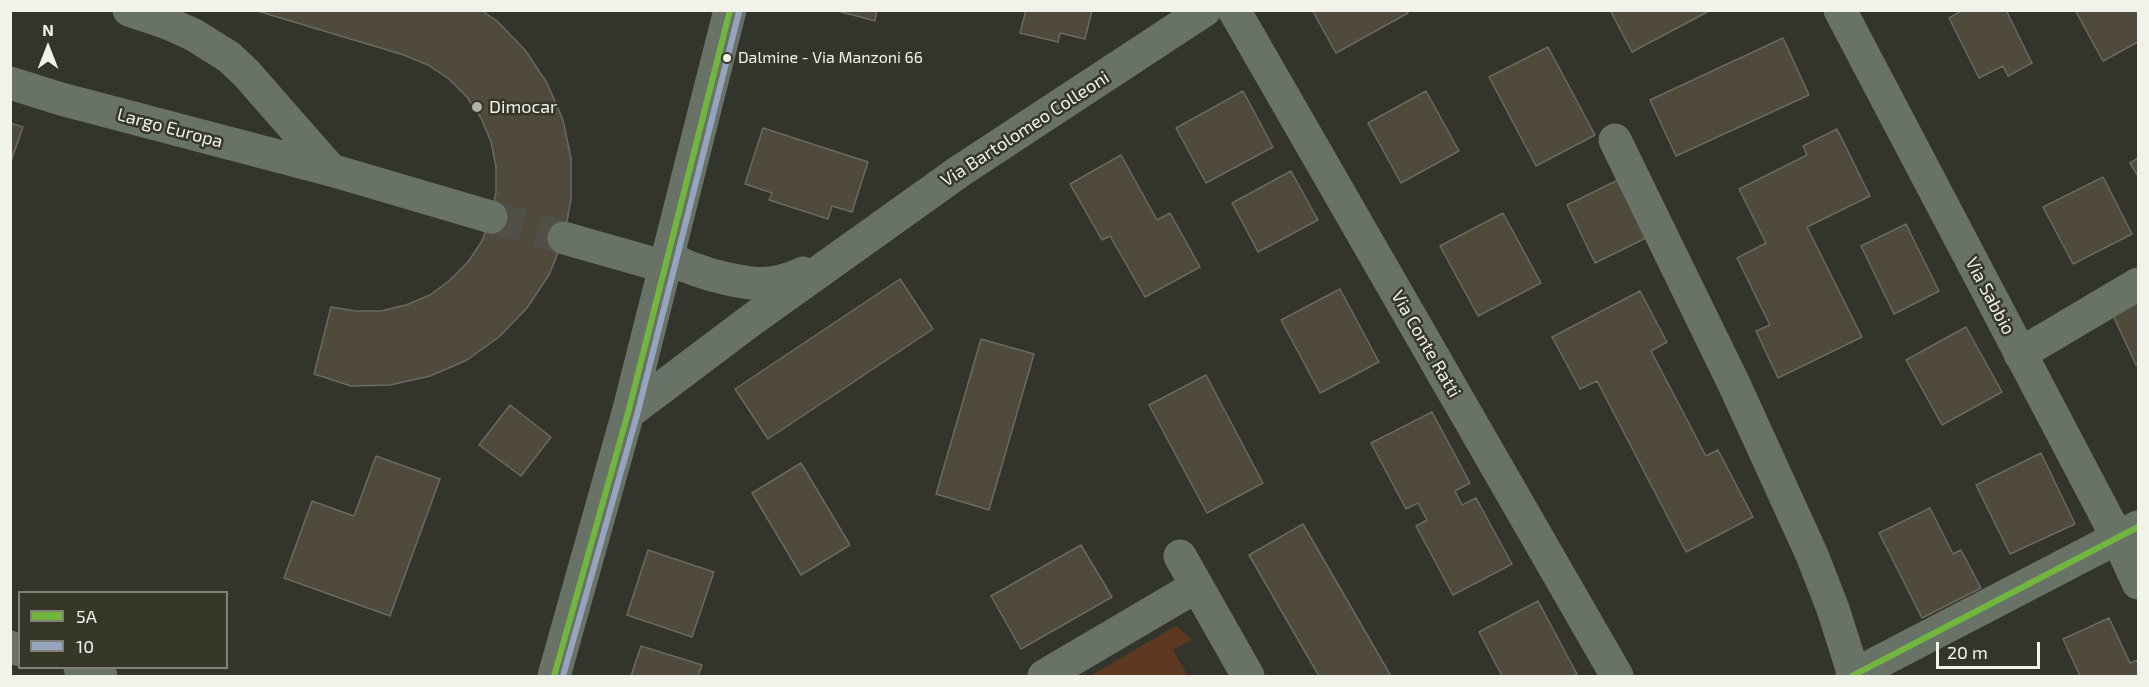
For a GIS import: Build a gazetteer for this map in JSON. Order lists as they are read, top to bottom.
{
  "streets": {
    "street": [
      "Largo Europa",
      "Via Bartolomeo Colleoni",
      "Via Sabbio",
      "Via Conte Ratti"
    ]
  },
  "places": ["Dalmine - Via Manzoni 66", "Dimocar"],
  "lines": ["transit line 5A", "transit line 10"],
  "legend": ["5A", "10"],
  "scale_bar": "20 m",
  "north": "top"
}
